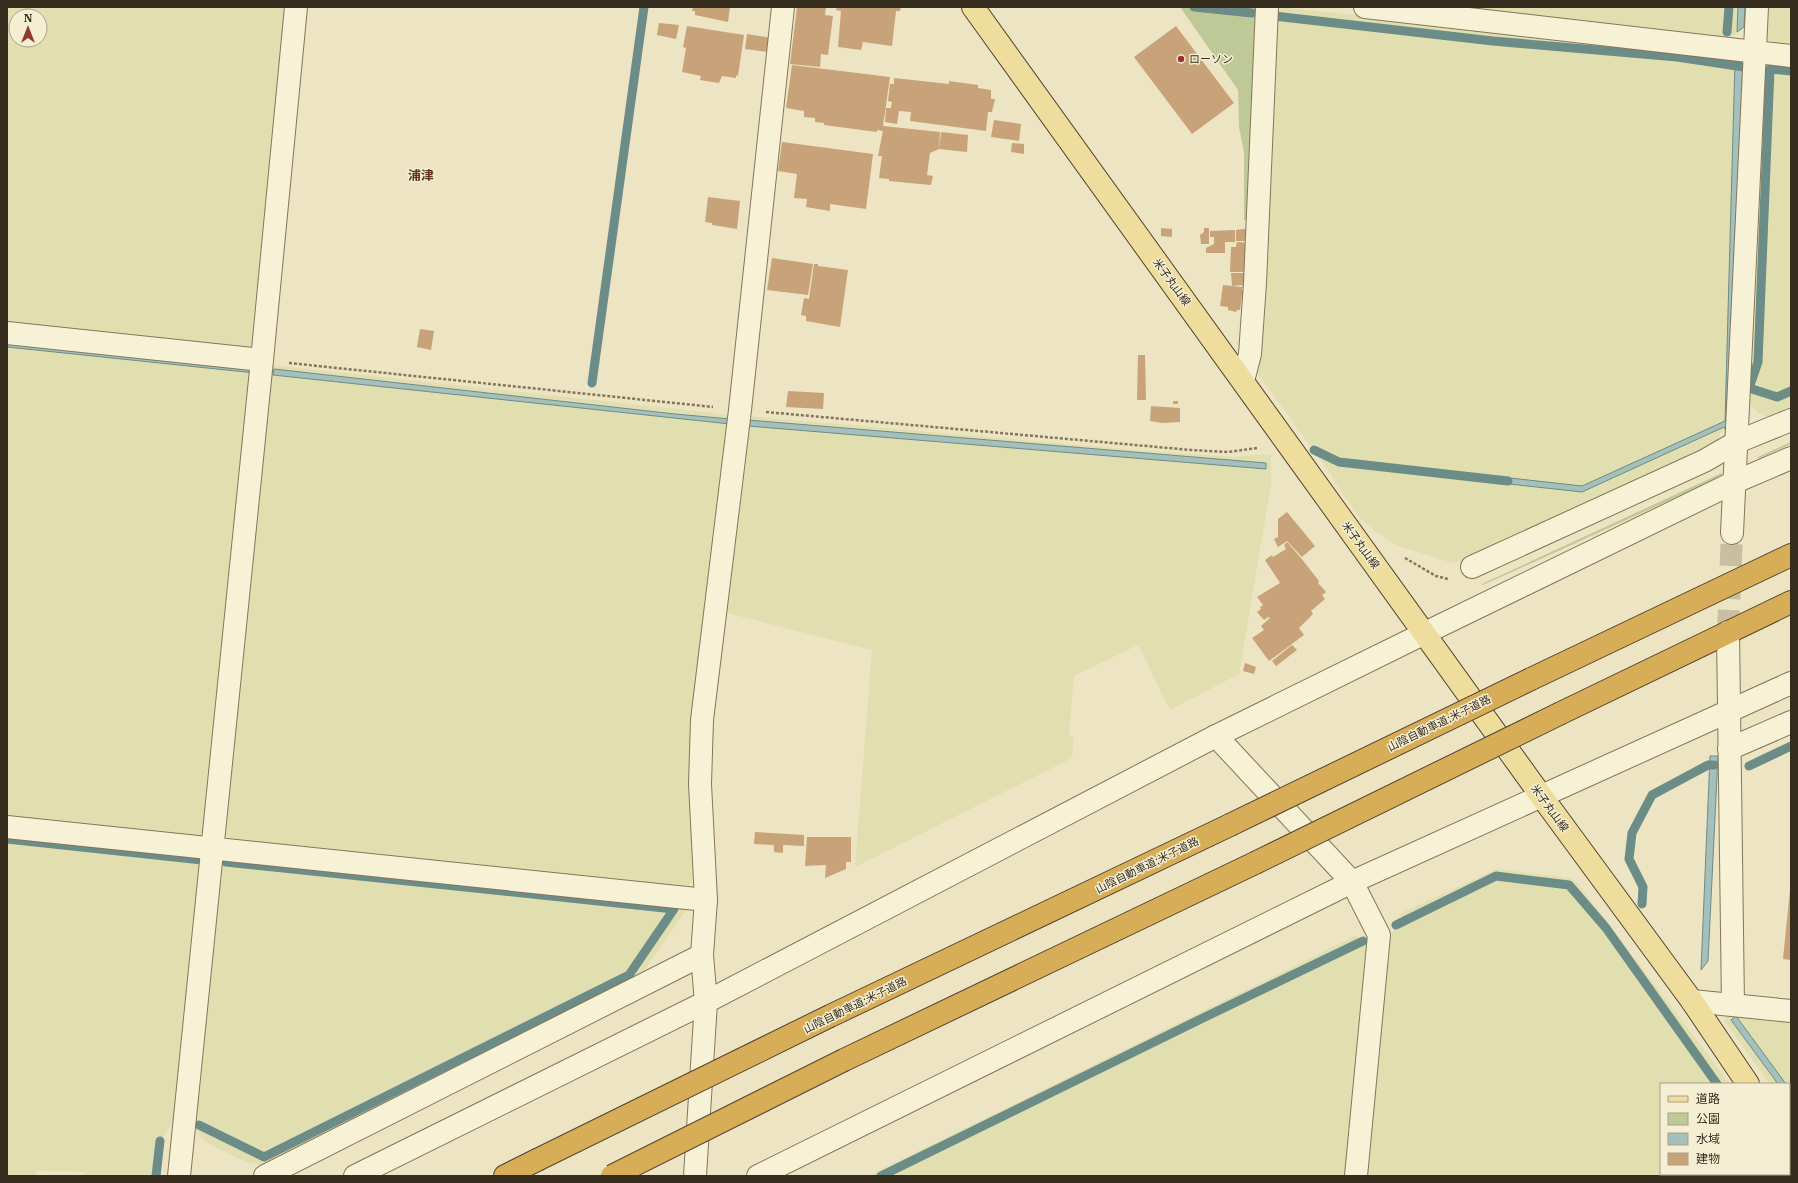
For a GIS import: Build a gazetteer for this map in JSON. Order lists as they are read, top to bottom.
{
  "streets": {
    "highway": ["山陰自動車道;米子道路"],
    "main road": ["米子丸山線"]
  },
  "districts": ["浦津"],
  "places": ["ローソン"],
  "legend": [
    "道路",
    "公園",
    "水域",
    "建物"
  ],
  "north": "top"
}
